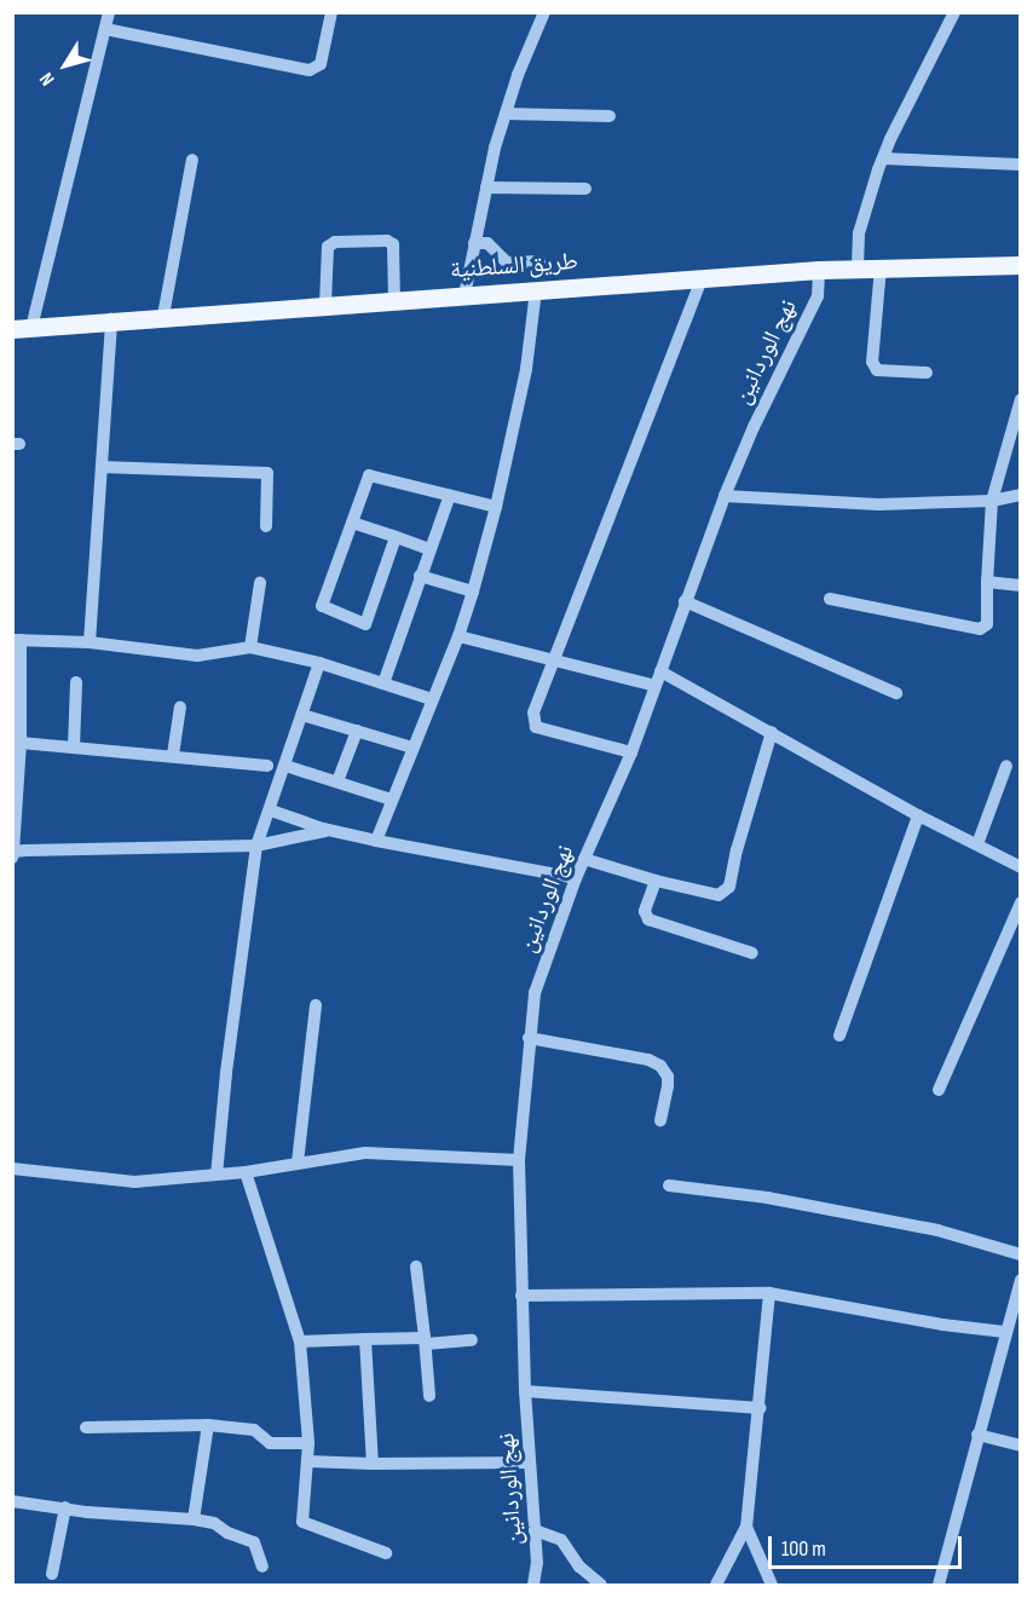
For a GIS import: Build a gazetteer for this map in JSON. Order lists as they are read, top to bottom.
{
  "streets": {
    "main road": ["طريق السلطنية"],
    "street": ["نهج الوردانين"]
  },
  "crossings": [
    ["طريق السلطنية", "نهج الوردانين"]
  ],
  "scale_bar": "100 m",
  "north": "bottom left"
}
